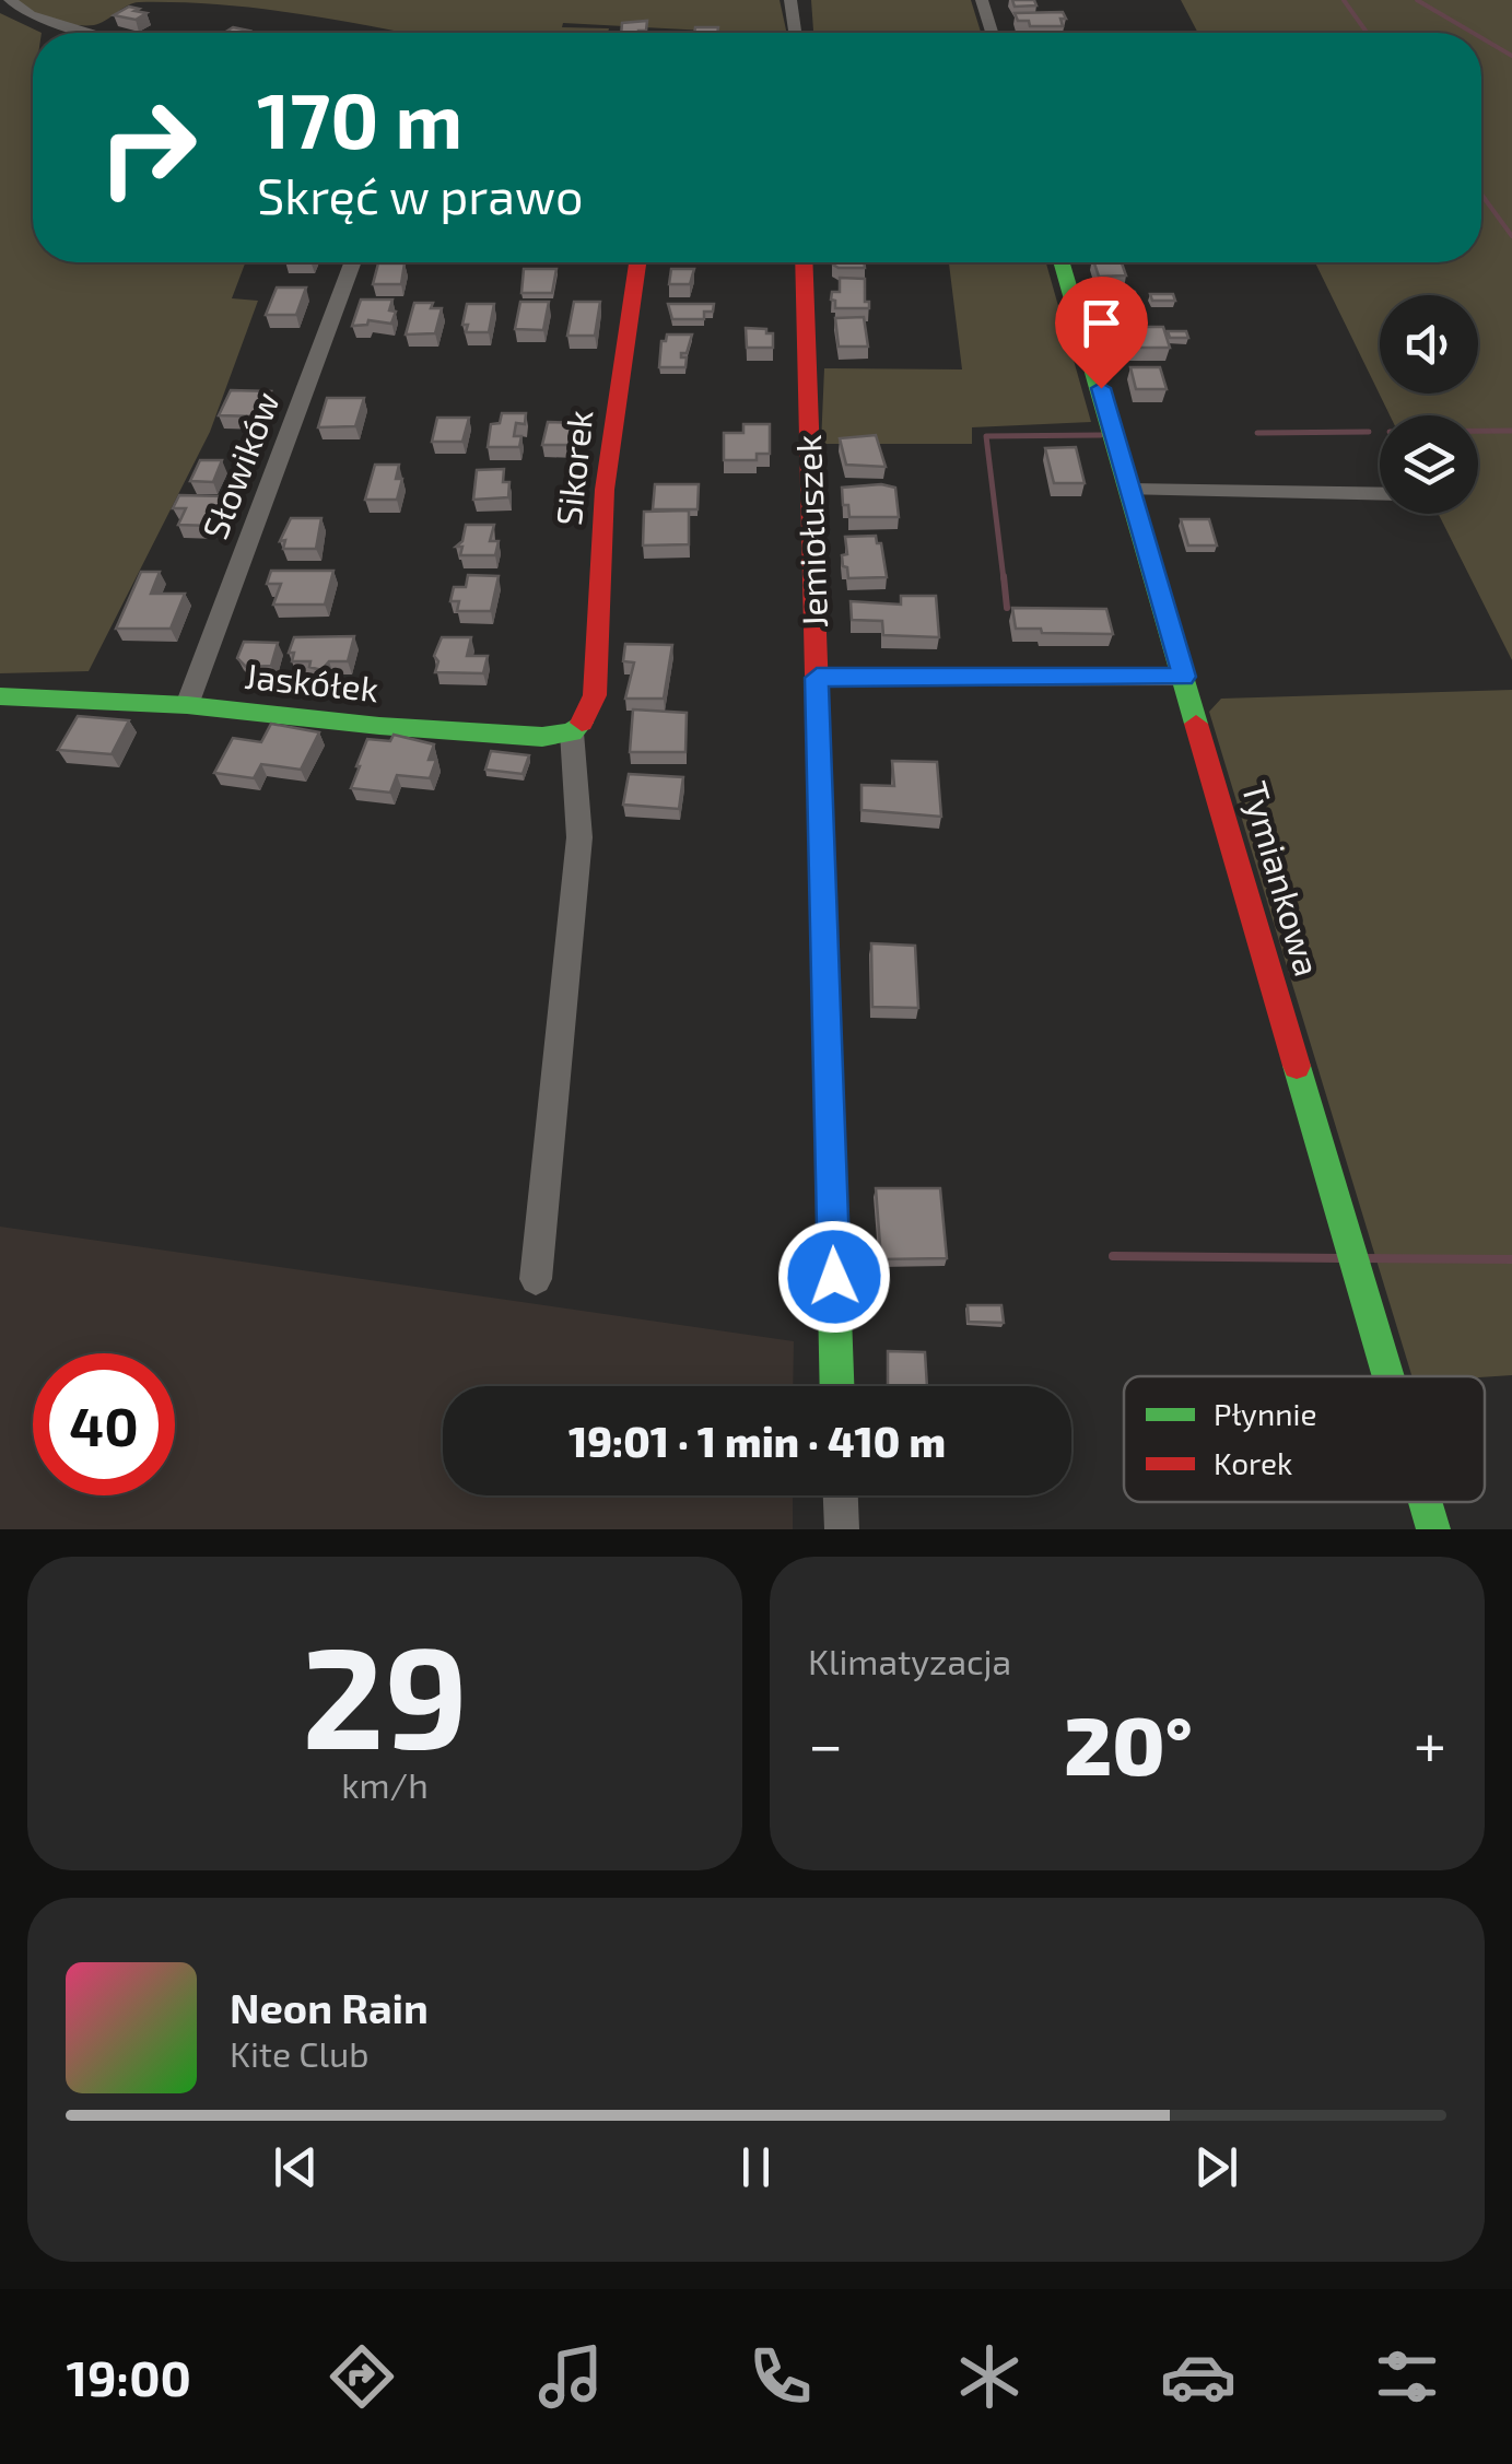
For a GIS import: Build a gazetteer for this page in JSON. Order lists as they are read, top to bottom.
{
  "streets": {
    "street": [
      "Słowików",
      "Sikorek",
      "Jemiołuszek",
      "Jaskółek",
      "Tymiankowa"
    ]
  },
  "crossings": [
    ["Słowików", "Jaskółek"],
    ["Sikorek", "Jaskółek"]
  ],
  "legend": ["Płynnie", "Korek"],
  "page": {
    "turn": ["170 m", "Skręć w prawo"],
    "limit": "40",
    "trip": "19:01 · 1 min · 410 m",
    "tile": [
      ["29", "km/h"],
      "Klimatyzacja"
    ],
    "heat": ["−", "20°", "+"],
    "song": ["Neon Rain", "Kite Club"],
    "tabs": "19:00"
  }
}
